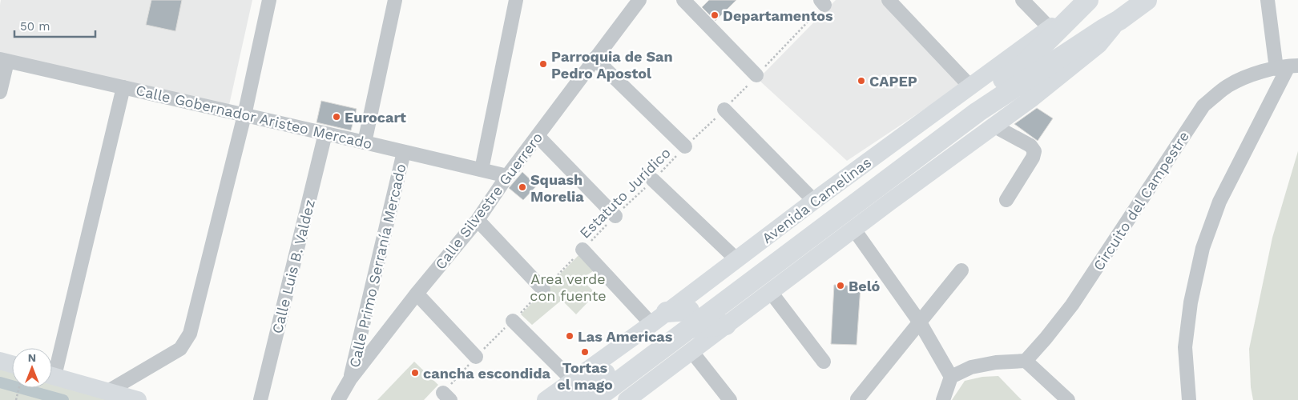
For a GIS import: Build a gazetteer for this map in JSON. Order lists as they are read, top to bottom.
{
  "streets": {
    "highway": ["Avenida Camelinas"],
    "street": [
      "Calle Gobernador Aristeo Mercado",
      "Calle Silvestre Guerrero",
      "Circuito del Campestre",
      "Calle Primo Serranía Mercado",
      "Calle Luis B. Valdez"
    ],
    "path": ["Estatuto Jurídico"]
  },
  "crossings": [
    ["Calle Gobernador Aristeo Mercado", "Calle Silvestre Guerrero"],
    ["Calle Gobernador Aristeo Mercado", "Calle Primo Serranía Mercado"],
    ["Calle Gobernador Aristeo Mercado", "Calle Luis B. Valdez"],
    ["Calle Silvestre Guerrero", "Calle Primo Serranía Mercado"]
  ],
  "parks": ["Area verde con fuente"],
  "places": [
    "Departamentos",
    "Parroquia de San Pedro Apostol",
    "CAPEP",
    "Eurocart",
    "Squash Morelia",
    "Beló",
    "Las Americas",
    "Tortas el mago",
    "cancha escondida"
  ],
  "scale_bar": "50 m",
  "north": "top"
}
